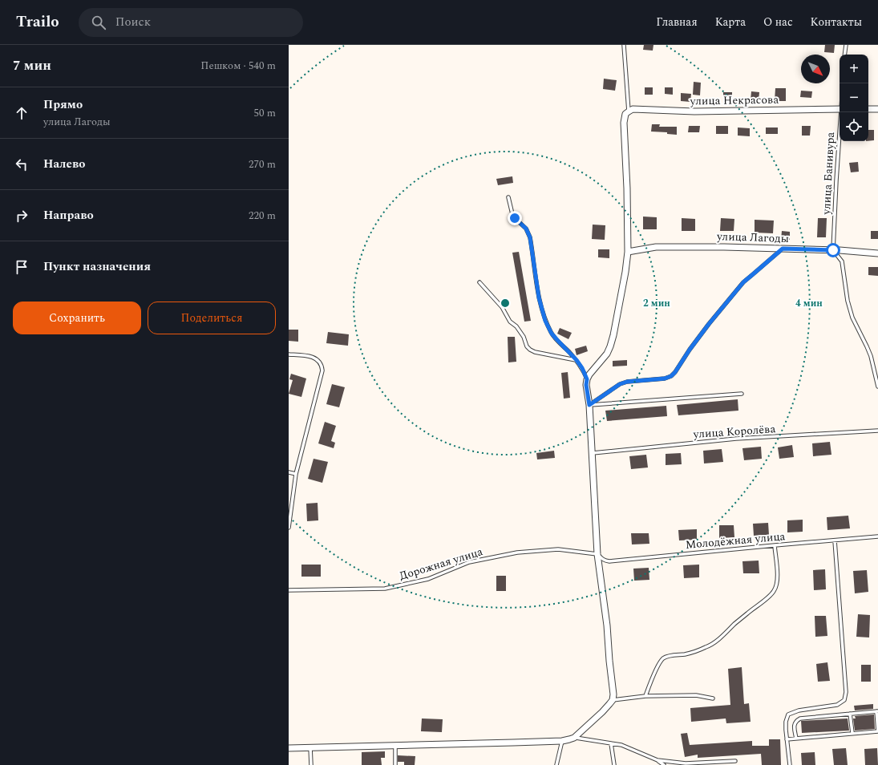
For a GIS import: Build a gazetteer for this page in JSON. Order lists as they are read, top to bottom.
{
  "streets": {
    "street": ["улица Некрасова", "улица Лагоды"],
    "lane": [
      "улица Банивура",
      "улица Королёва",
      "Молодёжная улица",
      "Дорожная улица"
    ]
  },
  "crossings": [
    ["улица Банивура", "улица Лагоды"],
    ["Молодёжная улица", "Дорожная улица"]
  ],
  "north": "bottom right",
  "page": {
    "header": "Trailo",
    "search": "Поиск",
    "nav": [
      "Главная",
      "Карта",
      "О нас",
      "Контакты"
    ],
    "heading": ["7 мин", "Пешком · 540 m"],
    "map_buttons": ["+", "−"],
    "list": [
      ["Прямо", "улица Лагоды", "50 m"],
      ["Налево", "270 m"],
      ["Направо", "220 m"],
      "Пункт назначения"
    ],
    "buttons": ["Сохранить", "Поделиться"]
  },
  "rings": ["2 мин", "4 мин"]
}
